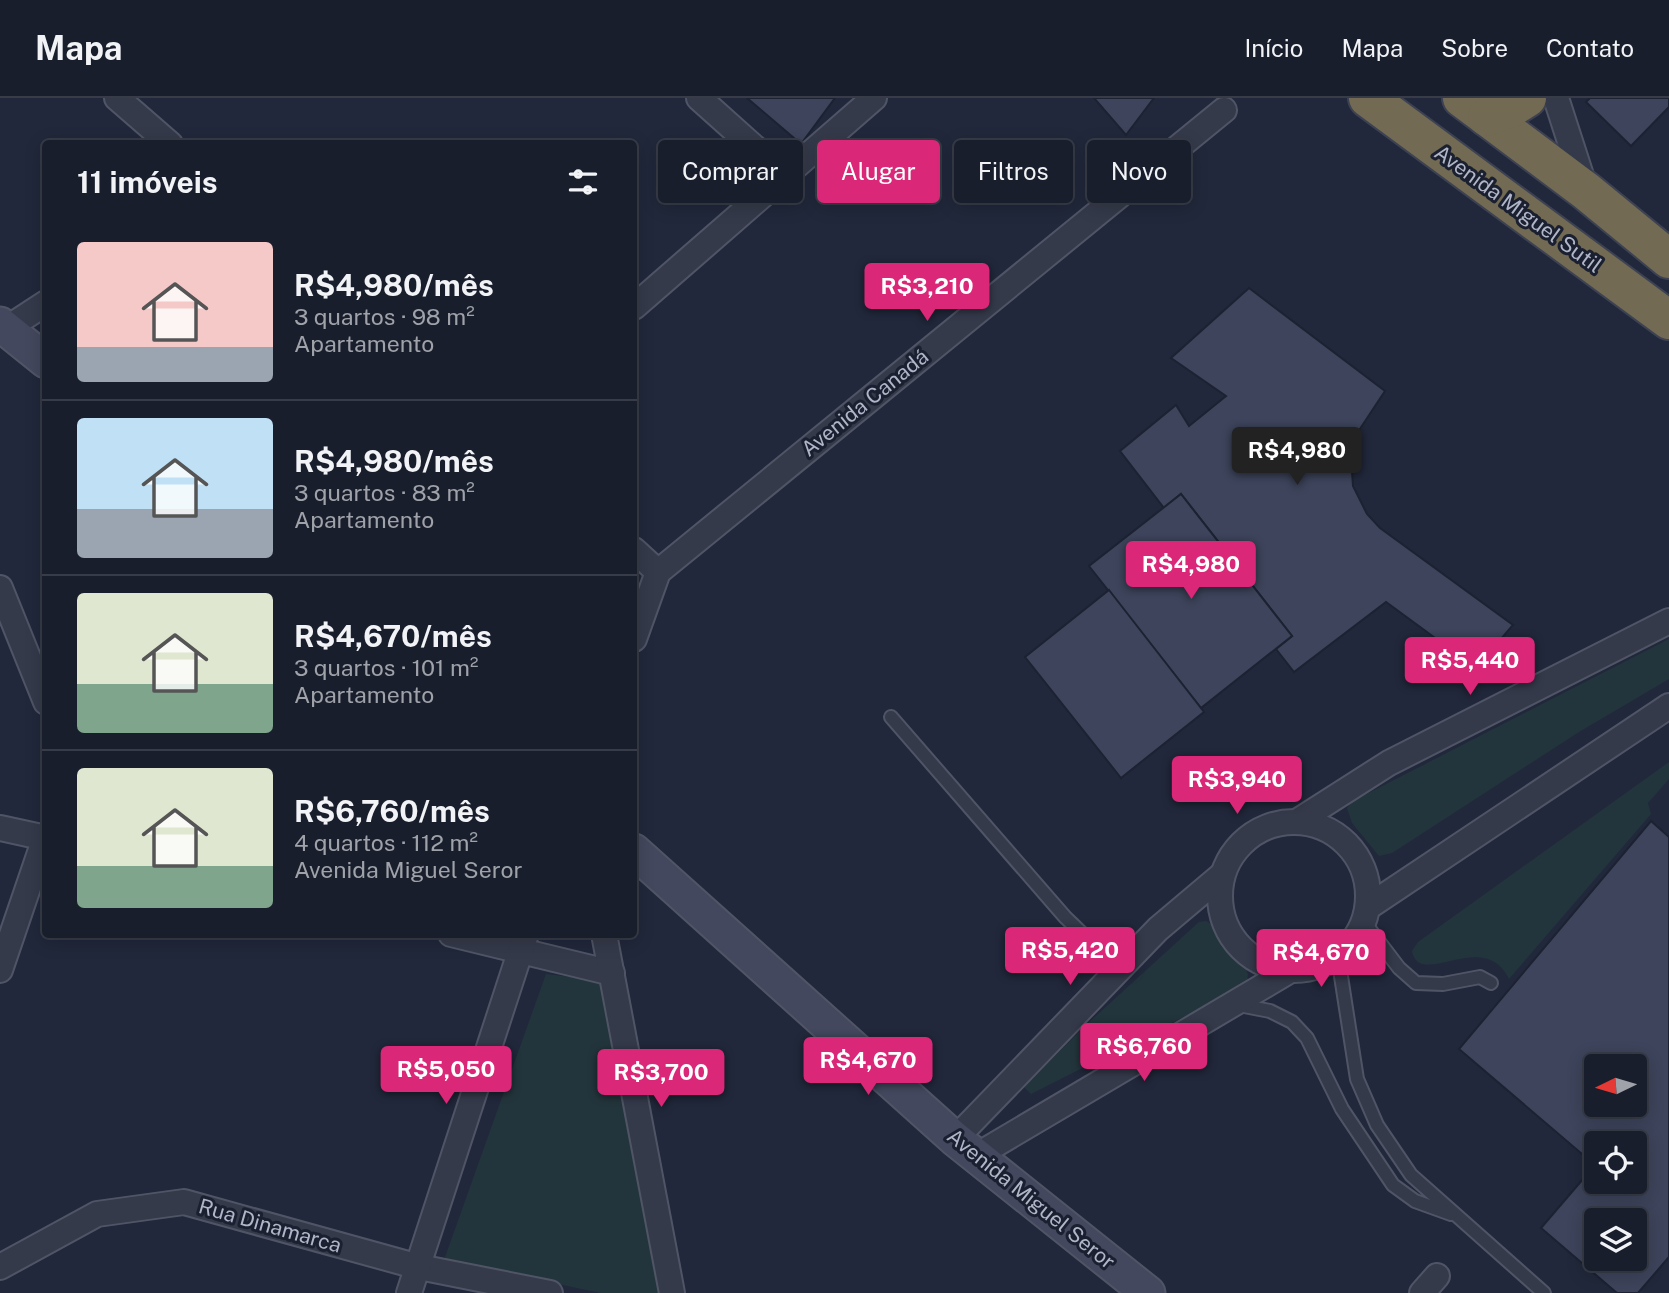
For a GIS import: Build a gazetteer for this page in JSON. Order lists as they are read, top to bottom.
{
  "streets": {
    "highway": ["Avenida Miguel Sutil"],
    "street": ["Avenida Canadá", "Avenida Miguel Seror", "Rua Dinamarca"]
  },
  "north": "left",
  "page": {
    "header": "Mapa",
    "nav": [
      "Início",
      "Mapa",
      "Sobre",
      "Contato"
    ],
    "chip": [
      "Comprar",
      "Alugar",
      "Filtros",
      "Novo"
    ],
    "heading": "11 imóveis",
    "list": [
      {
        "name": "R$4,980/mês",
        "note": "3 quartos · 98 m² · Apartamento"
      },
      {
        "name": "R$4,980/mês",
        "note": "3 quartos · 83 m² · Apartamento"
      },
      {
        "name": "R$4,670/mês",
        "note": "3 quartos · 101 m² · Apartamento"
      },
      {
        "name": "R$6,760/mês",
        "note": "4 quartos · 112 m² · Avenida Miguel Seror"
      }
    ],
    "price": [
      "R$3,210",
      "R$4,980",
      "R$4,980",
      "R$5,440",
      "R$3,940",
      "R$5,420",
      "R$4,670",
      "R$6,760",
      "R$4,670",
      "R$5,050",
      "R$3,700"
    ]
  }
}
